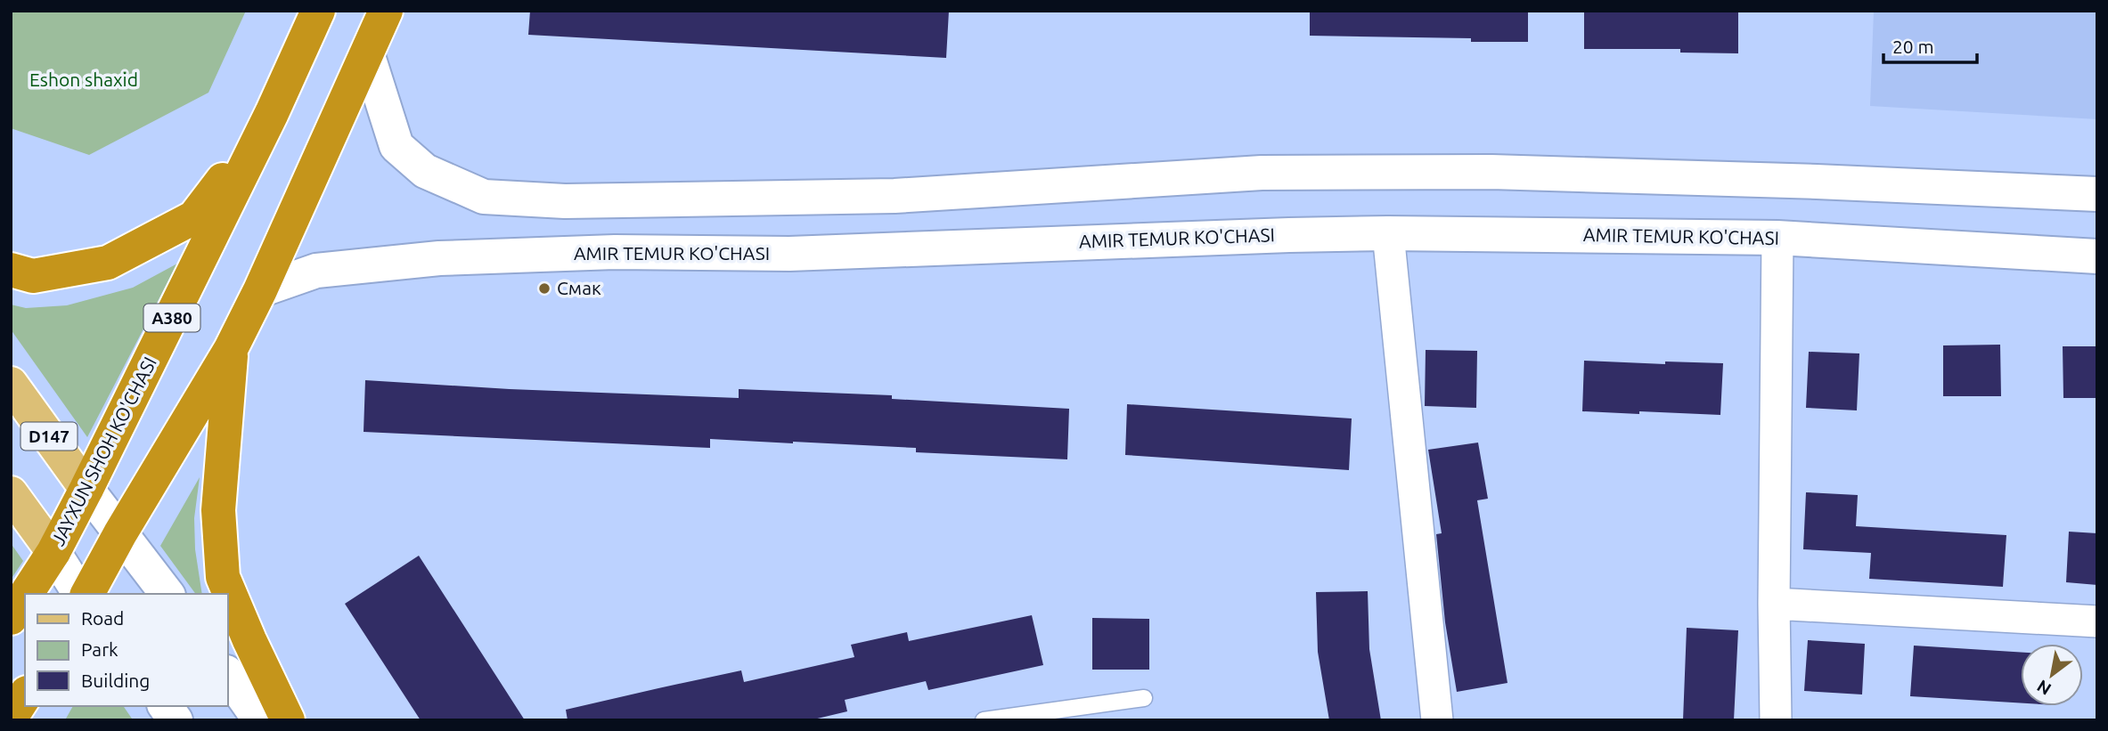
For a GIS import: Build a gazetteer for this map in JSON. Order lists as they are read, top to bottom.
{
  "streets": {
    "highway": ["A380", "JAYXUN SHOH KO'CHASI"],
    "main road": ["AMIR TEMUR KO'CHASI", "D147"]
  },
  "crossings": [
    ["D147", "JAYXUN SHOH KO'CHASI"]
  ],
  "parks": ["Eshon shaxid"],
  "places": ["Смак"],
  "legend": ["Road", "Park", "Building"],
  "scale_bar": "20 m",
  "north": "bottom left"
}
